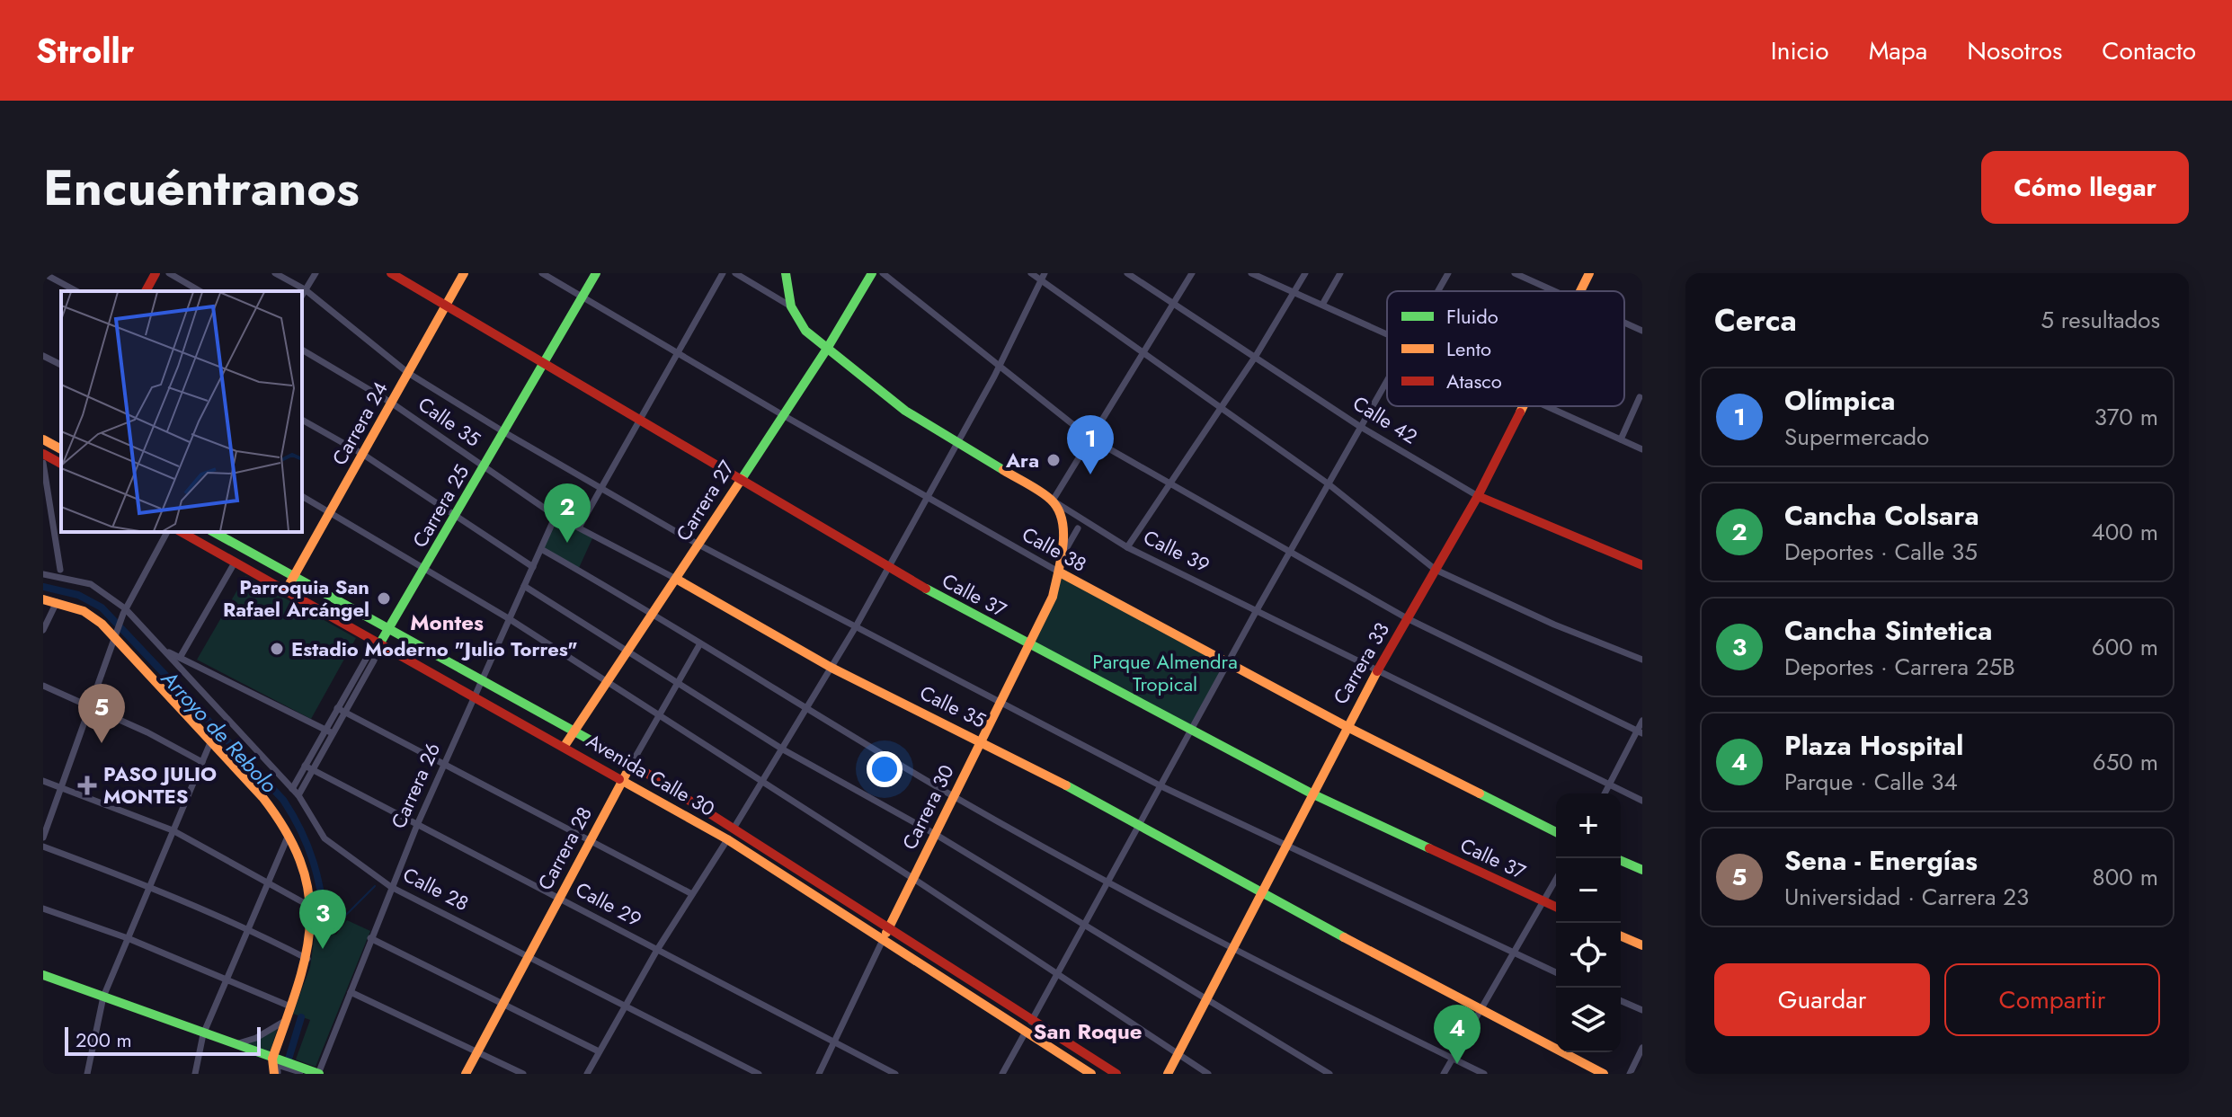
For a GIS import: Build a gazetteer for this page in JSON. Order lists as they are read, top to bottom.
{
  "streets": {
    "main road": [
      "Calle 42",
      "Calle 35",
      "Carrera 24",
      "Carrera 27",
      "Carrera 25",
      "Calle 38",
      "Calle 39",
      "Calle 37",
      "Carrera 33",
      "Avenida Calle 30",
      "Carrera 30",
      "Carrera 28"
    ],
    "street": ["Carrera 26", "Calle 28", "Calle 29"]
  },
  "crossings": [
    ["Calle 42", "Carrera 33"],
    ["Calle 35", "Carrera 24"],
    ["Calle 35", "Carrera 27"],
    ["Calle 35", "Carrera 25"],
    ["Calle 35", "Carrera 33"],
    ["Calle 35", "Carrera 26"],
    ["Calle 35", "Carrera 30"],
    ["Carrera 24", "Calle 37"],
    ["Carrera 24", "Avenida Calle 30"],
    ["Carrera 27", "Calle 38"],
    ["Carrera 27", "Calle 39"],
    ["Carrera 27", "Calle 37"],
    ["Carrera 27", "Avenida Calle 30"],
    ["Carrera 25", "Calle 38"],
    ["Carrera 25", "Calle 37"],
    ["Carrera 25", "Avenida Calle 30"],
    ["Carrera 25", "Calle 28"],
    ["Carrera 25", "Calle 29"],
    ["Calle 38", "Carrera 33"],
    ["Calle 38", "Carrera 30"],
    ["Calle 39", "Carrera 33"],
    ["Calle 39", "Carrera 30"],
    ["Calle 37", "Carrera 33"],
    ["Calle 37", "Carrera 30"],
    ["Avenida Calle 30", "Carrera 26"],
    ["Avenida Calle 30", "Carrera 30"],
    ["Avenida Calle 30", "Carrera 28"],
    ["Carrera 26", "Calle 28"],
    ["Carrera 26", "Calle 29"],
    ["Carrera 30", "Calle 29"],
    ["Carrera 28", "Calle 28"],
    ["Carrera 28", "Calle 29"]
  ],
  "districts": ["Montes", "San Roque"],
  "water": ["Arroyo de Rebolo"],
  "parks": ["Parque Almendra Tropical"],
  "places": {
    "other": ["Ara", "Parroquia San Rafael Arcángel", "Estadio Moderno \"Julio Torres\""],
    "health": ["PASO JULIO MONTES"]
  },
  "legend": ["Fluido", "Lento", "Atasco"],
  "scale_bar": "200 m",
  "page": {
    "header": "Strollr",
    "nav": [
      "Inicio",
      "Mapa",
      "Nosotros",
      "Contacto"
    ],
    "title": "Encuéntranos",
    "buttons": [
      "Cómo llegar",
      ["Guardar", "Compartir"]
    ],
    "heading": ["Cerca", "5 resultados"],
    "list": [
      {
        "mark": "1",
        "name": "Olímpica",
        "note": "Supermercado",
        "value": "370 m"
      },
      {
        "mark": "2",
        "name": "Cancha Colsara",
        "note": "Deportes · Calle 35",
        "value": "400 m"
      },
      {
        "mark": "3",
        "name": "Cancha Sintetica",
        "note": "Deportes · Carrera 25B",
        "value": "600 m"
      },
      {
        "mark": "4",
        "name": "Plaza Hospital",
        "note": "Parque · Calle 34",
        "value": "650 m"
      },
      {
        "mark": "5",
        "name": "Sena - Energías",
        "note": "Universidad · Carrera 23",
        "value": "800 m"
      }
    ],
    "pins": [
      "1",
      "2",
      "5",
      "3",
      "4"
    ],
    "map_buttons": ["+", "−"],
    "scale": "200 m"
  }
}
